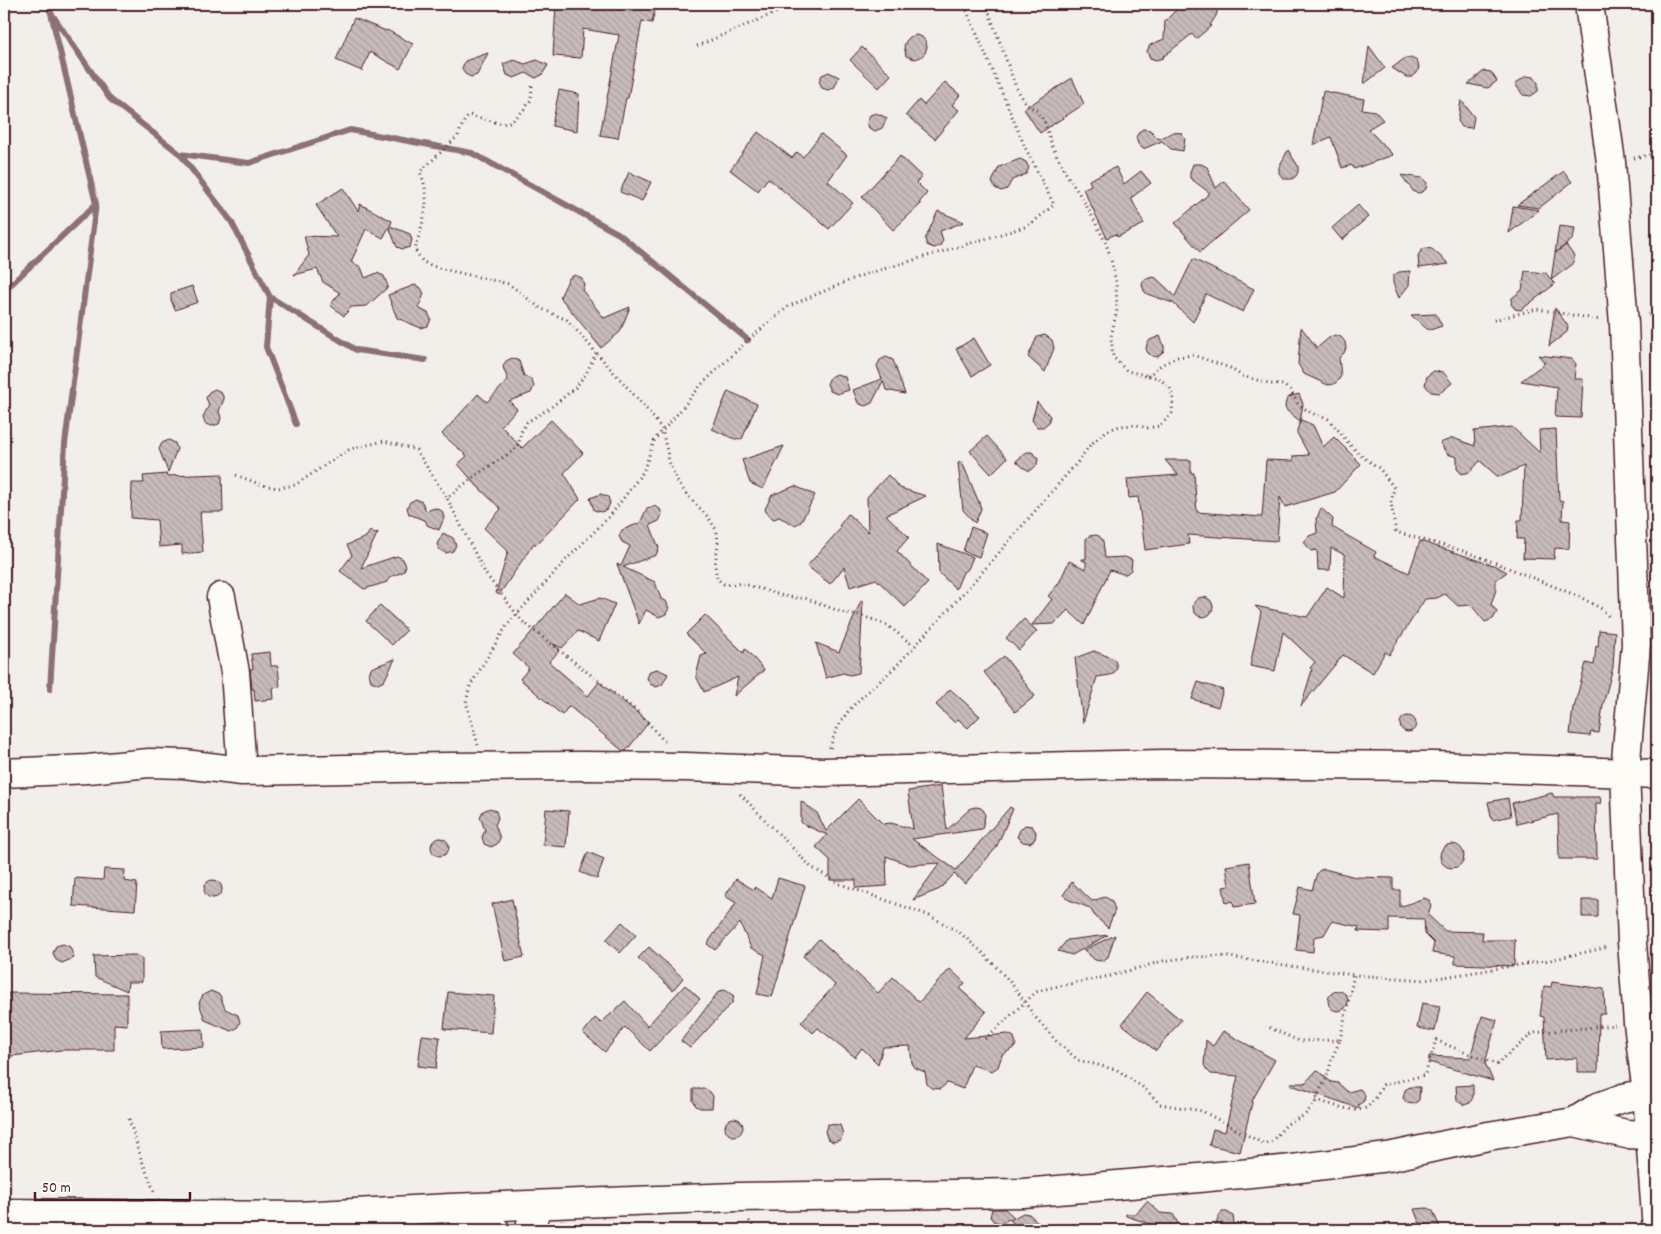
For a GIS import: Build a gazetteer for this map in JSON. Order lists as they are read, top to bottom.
{
  "scale_bar": "50 m"
}
